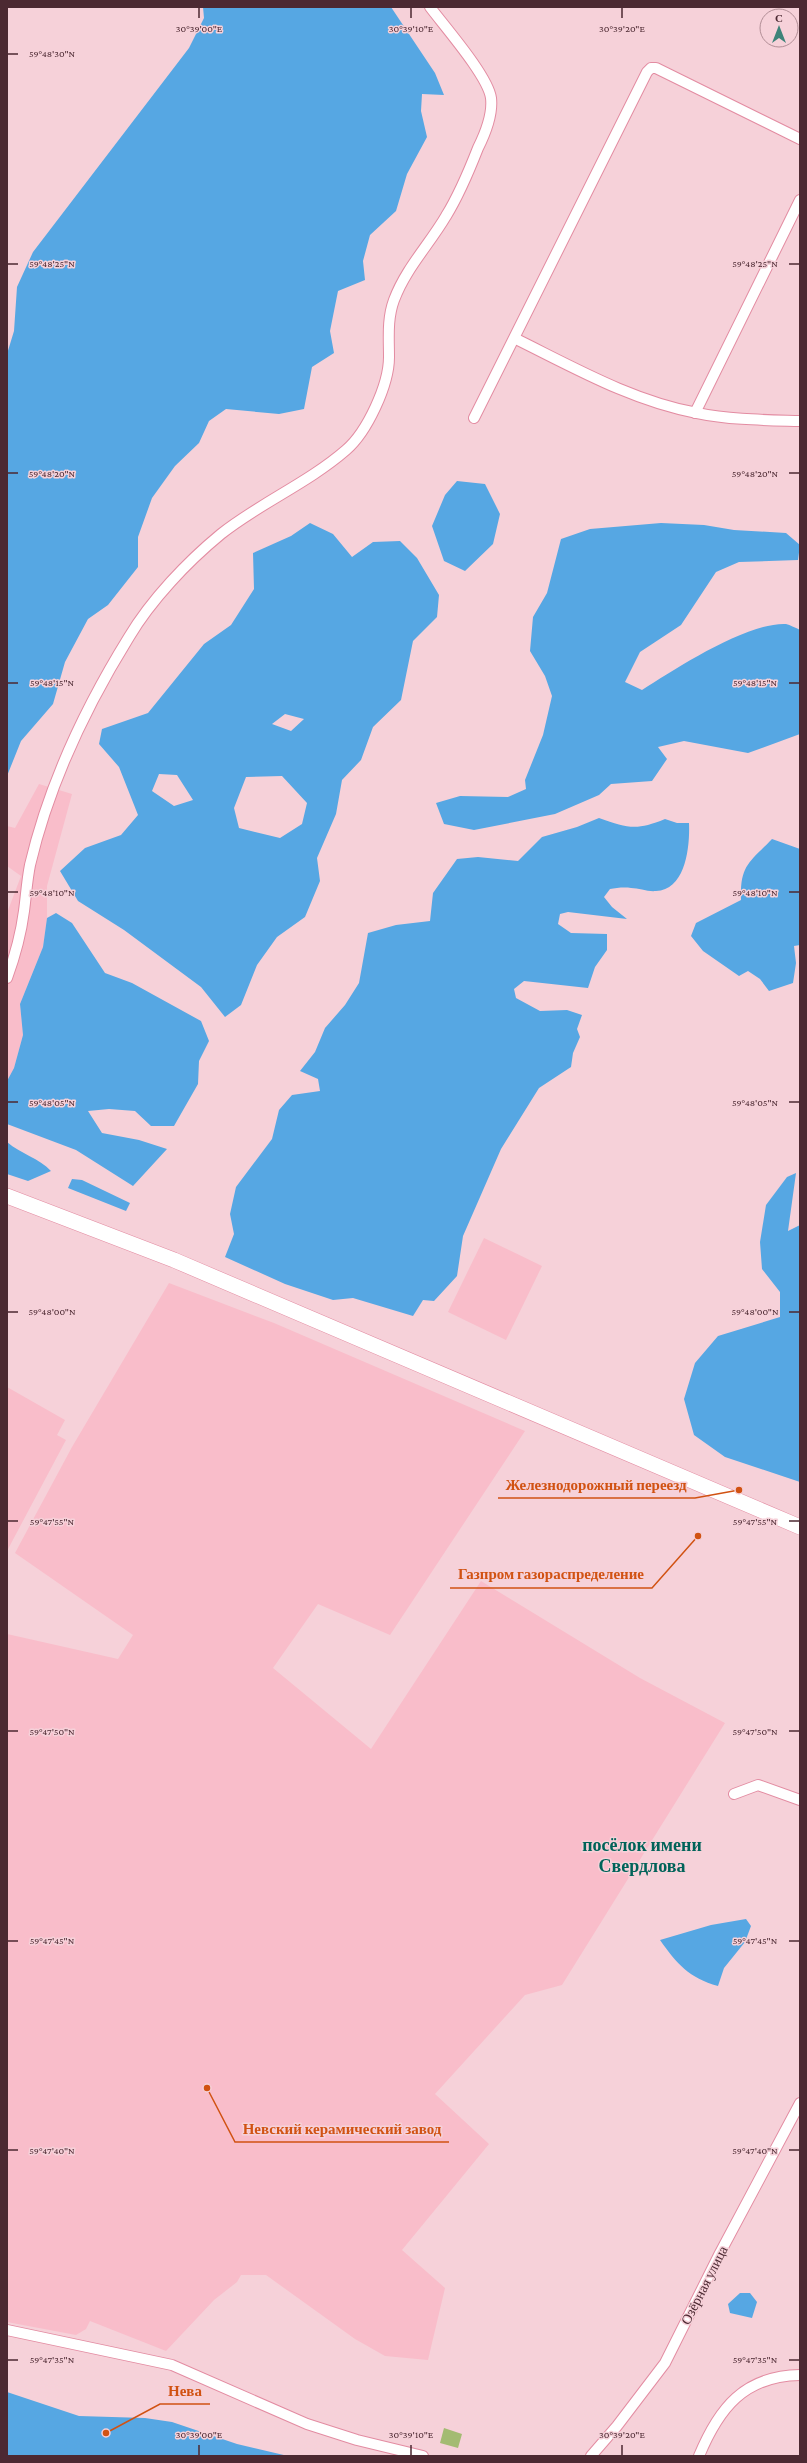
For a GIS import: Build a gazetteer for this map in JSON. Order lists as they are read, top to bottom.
{
  "streets": {
    "street": ["Озёрная улица"]
  },
  "districts": ["посёлок имени Свердлова"],
  "places": [
    "Железнодорожный переезд",
    "Газпром газораспределение",
    "Невский керамический завод",
    "Нева"
  ],
  "north": "top",
  "coordinates": [
    "30°39'00\"E",
    "30°39'10\"E",
    "30°39'20\"E",
    "59°48'30\"N",
    "59°48'25\"N",
    "59°48'20\"N",
    "59°48'15\"N",
    "59°48'10\"N",
    "59°48'05\"N",
    "59°48'00\"N",
    "59°47'55\"N",
    "59°47'50\"N",
    "59°47'45\"N",
    "59°47'40\"N",
    "59°47'35\"N"
  ]
}
